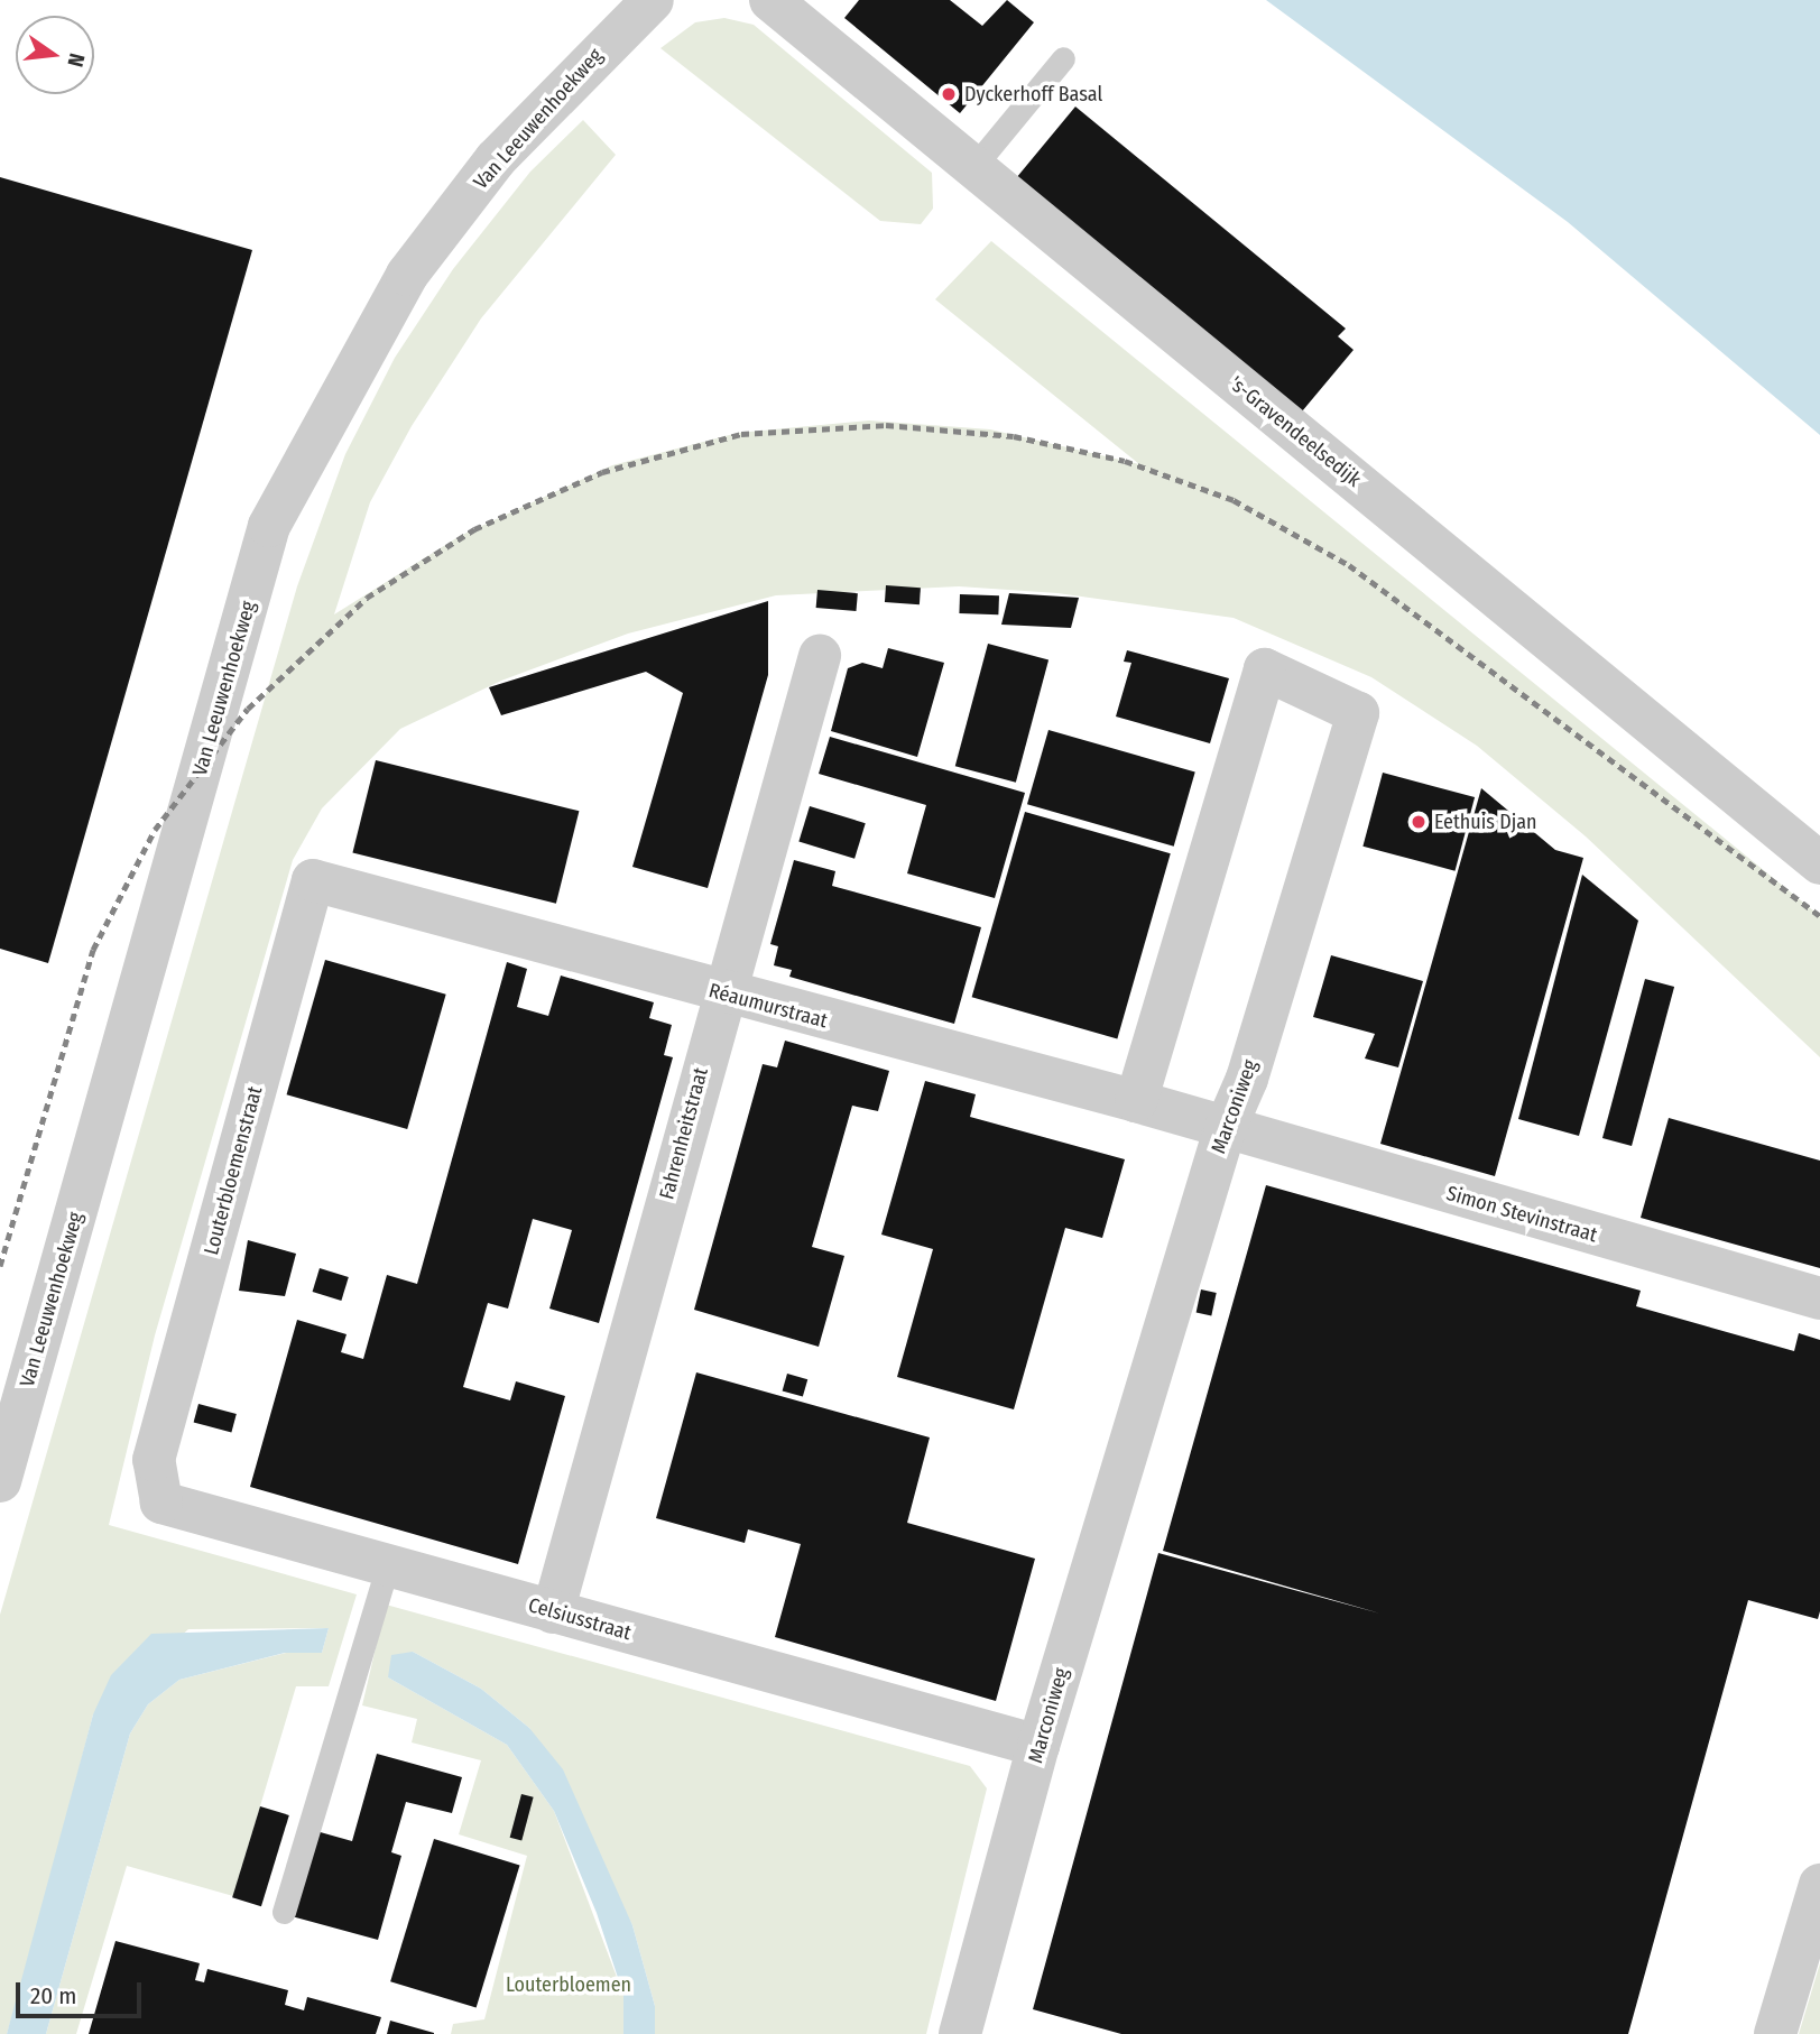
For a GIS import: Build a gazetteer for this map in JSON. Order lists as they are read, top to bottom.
{
  "streets": {
    "street": [
      "Van Leeuwenhoekweg",
      "'s-Gravendeelsedijk",
      "Réaumurstraat",
      "Marconiweg",
      "Fahrenheitstraat",
      "Louterbloemenstraat",
      "Simon Stevinstraat",
      "Celsiusstraat"
    ]
  },
  "crossings": [
    ["Réaumurstraat", "Marconiweg"],
    ["Réaumurstraat", "Fahrenheitstraat"],
    ["Réaumurstraat", "Louterbloemenstraat"],
    ["Réaumurstraat", "Simon Stevinstraat"],
    ["Marconiweg", "Simon Stevinstraat"],
    ["Marconiweg", "Celsiusstraat"],
    ["Fahrenheitstraat", "Celsiusstraat"],
    ["Louterbloemenstraat", "Celsiusstraat"]
  ],
  "parks": ["Louterbloemen"],
  "places": ["Dyckerhoff Basal", "Eethuis Djan"],
  "scale_bar": "20 m",
  "north": "right"
}
